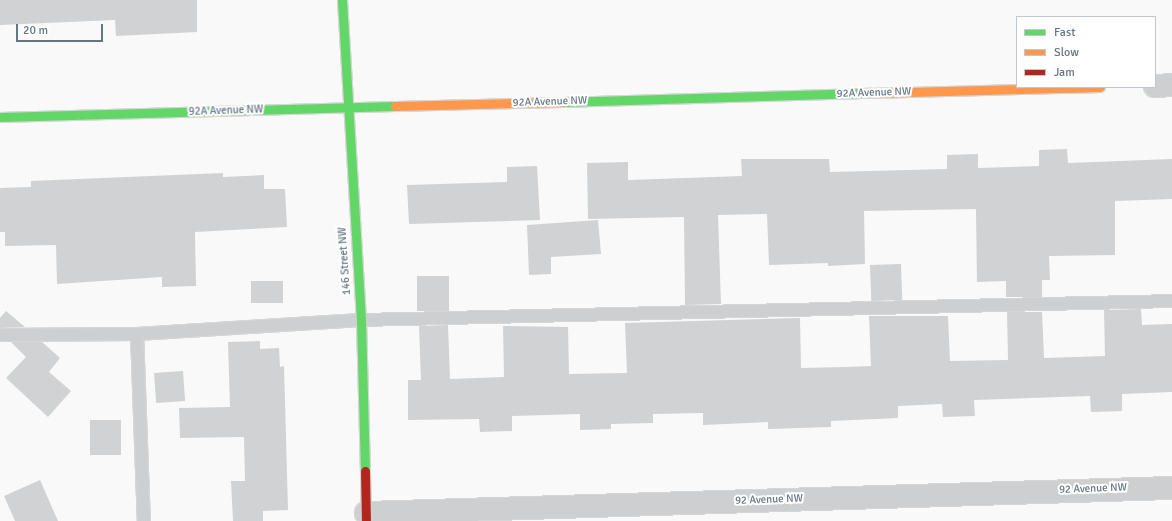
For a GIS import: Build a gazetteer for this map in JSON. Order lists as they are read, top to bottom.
{
  "streets": {
    "street": ["92A Avenue NW", "146 Street NW", "92 Avenue NW"]
  },
  "crossings": [
    ["92A Avenue NW", "146 Street NW"],
    ["146 Street NW", "92 Avenue NW"]
  ],
  "legend": ["Fast", "Slow", "Jam"],
  "scale_bar": "20 m"
}
